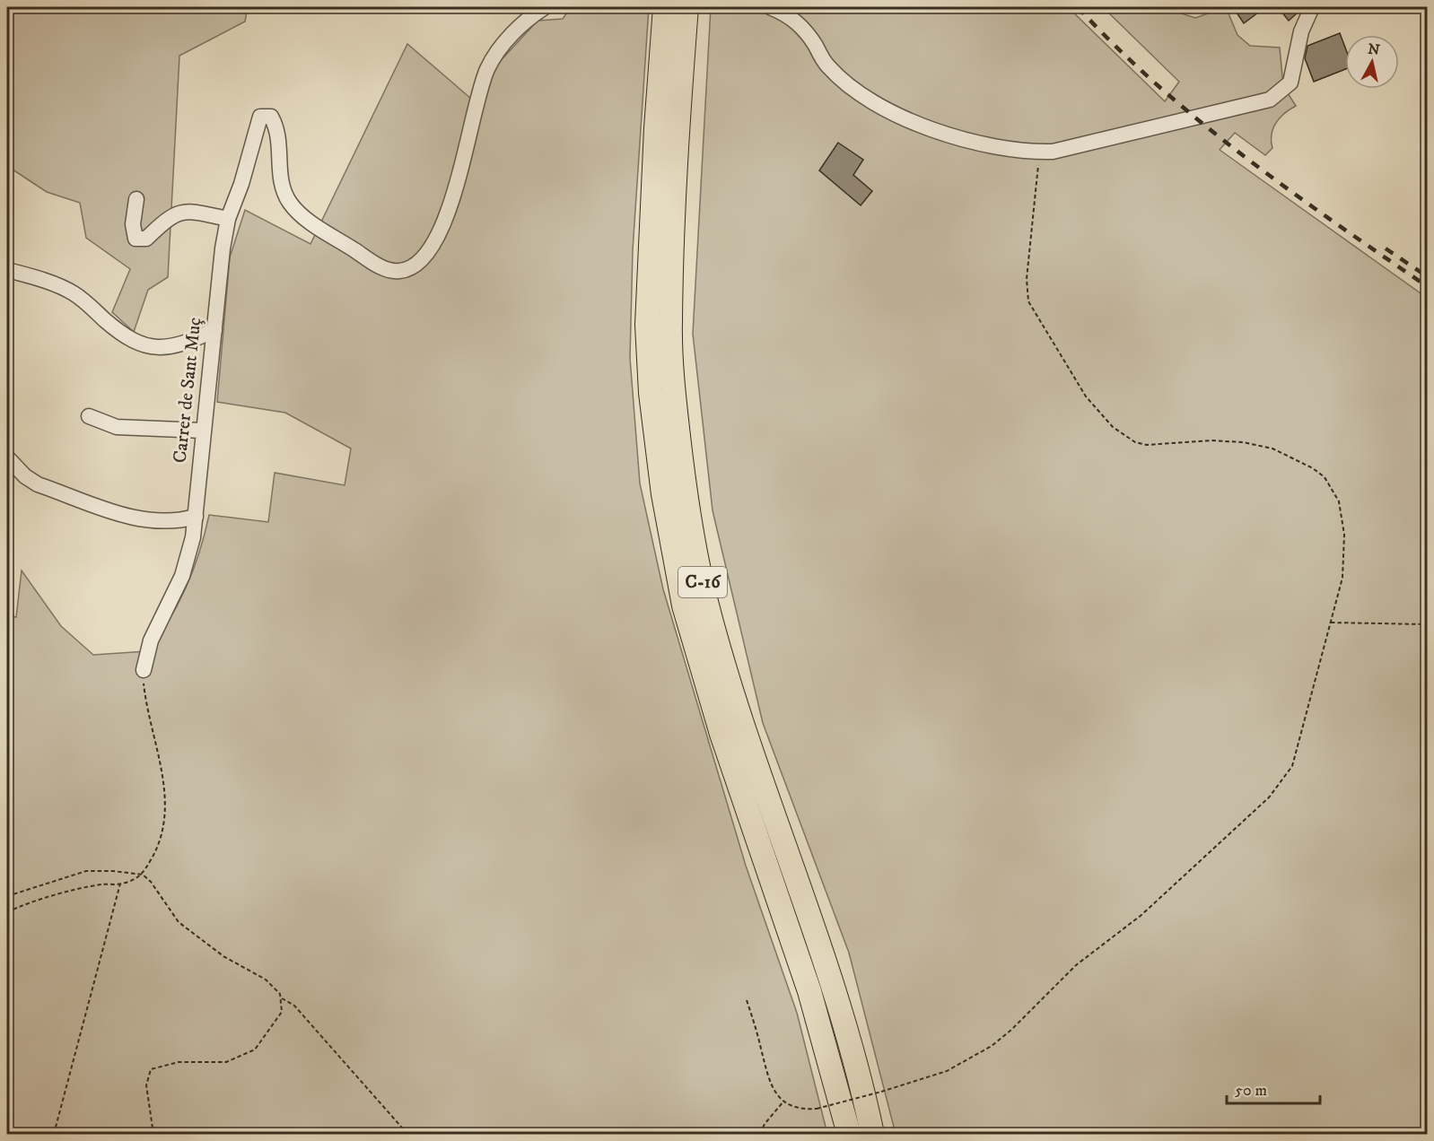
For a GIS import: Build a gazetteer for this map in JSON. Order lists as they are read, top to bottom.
{
  "streets": {
    "highway": ["C-16"],
    "street": ["Carrer de Sant Muç"]
  },
  "scale_bar": "50 m",
  "north": "top"
}
